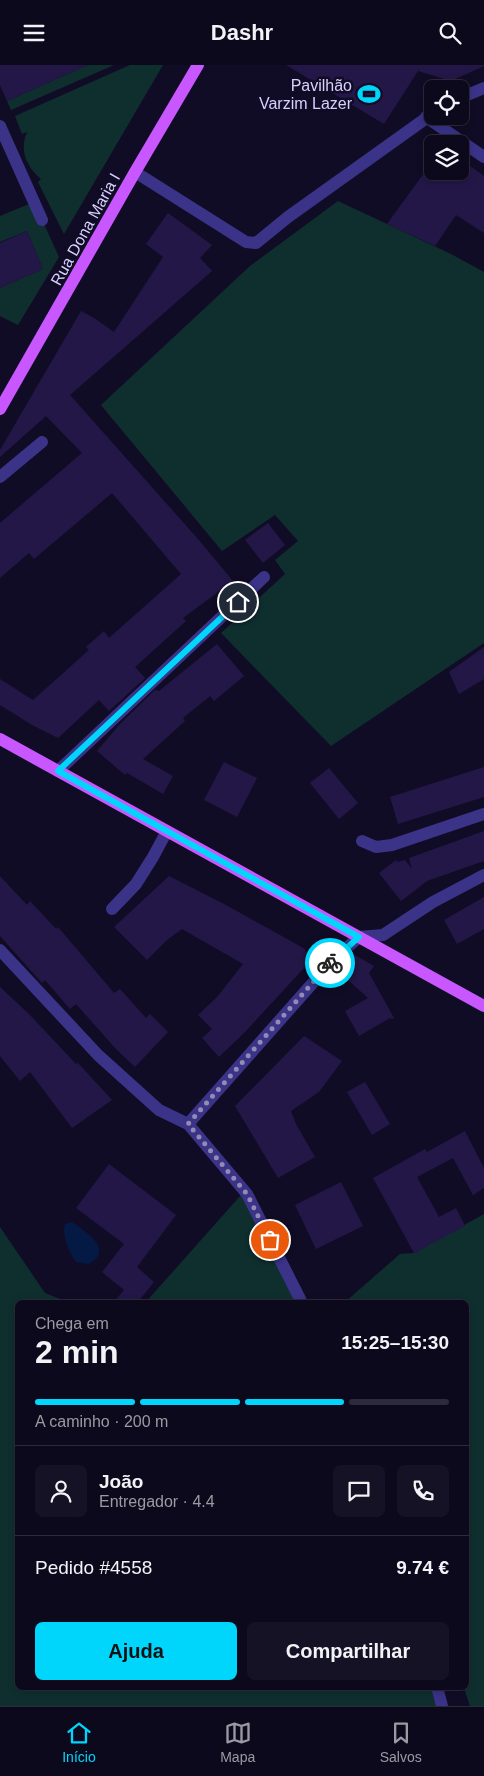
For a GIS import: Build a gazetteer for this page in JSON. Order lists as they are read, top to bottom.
{
  "streets": {
    "main road": ["Rua Dona Maria I"]
  },
  "places": {
    "sports": ["Pavilhão Varzim Lazer"]
  },
  "page": {
    "header": "Dashr",
    "heading": ["2 min", "Chega em", "15:25–15:30"],
    "panel": [
      "João",
      "Entregador · 4.4",
      "Pedido #4558",
      "9.74 €"
    ],
    "bar": "A caminho · 200 m",
    "buttons": ["Ajuda", "Compartilhar"],
    "tabs": ["Início", "Mapa", "Salvos"]
  }
}
